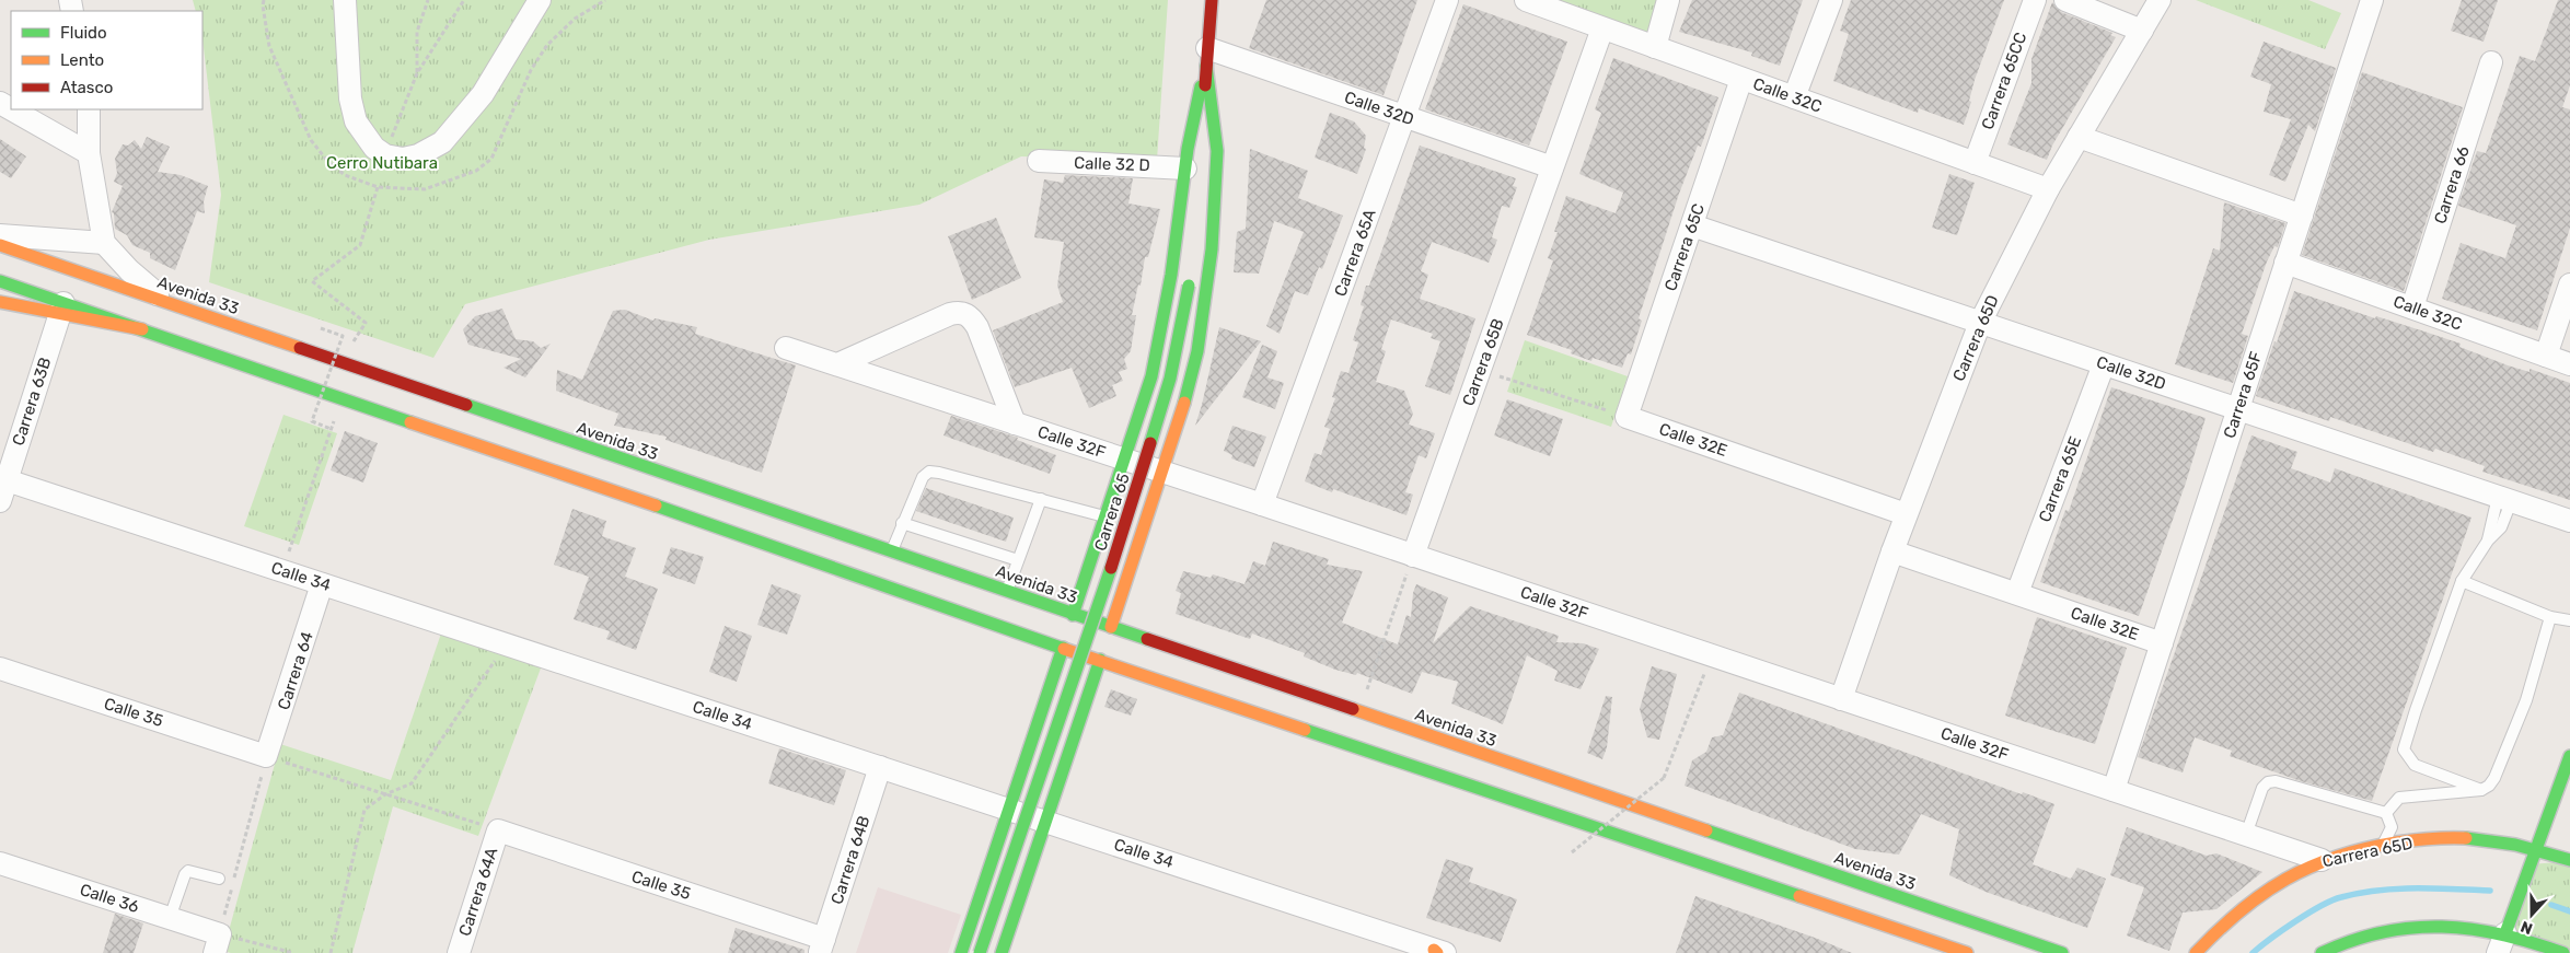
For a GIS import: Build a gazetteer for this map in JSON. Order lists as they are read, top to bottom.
{
  "streets": {
    "main road": ["Avenida 33", "Carrera 65D", "Carrera 65"],
    "street": [
      "Carrera 65CC",
      "Calle 32C",
      "Calle 32D",
      "Calle 32 D",
      "Carrera 66",
      "Carrera 65C",
      "Carrera 65A",
      "Carrera 65B",
      "Carrera 65F",
      "Carrera 63B",
      "Calle 32E",
      "Calle 32F",
      "Carrera 65E",
      "Calle 34",
      "Carrera 64",
      "Calle 35",
      "Carrera 64B",
      "Carrera 64A",
      "Calle 36"
    ]
  },
  "crossings": [
    ["Carrera 65CC", "Calle 32C"],
    ["Calle 32C", "Carrera 66"],
    ["Calle 32C", "Carrera 65C"],
    ["Calle 32C", "Carrera 65D"],
    ["Calle 32C", "Carrera 65B"],
    ["Calle 32C", "Carrera 65F"],
    ["Calle 32D", "Carrera 65C"],
    ["Calle 32D", "Carrera 65A"],
    ["Calle 32D", "Carrera 65D"],
    ["Calle 32D", "Carrera 65B"],
    ["Calle 32D", "Carrera 65F"],
    ["Calle 32D", "Carrera 65E"],
    ["Calle 32D", "Carrera 65"],
    ["Calle 32 D", "Carrera 65"],
    ["Carrera 65C", "Calle 32E"],
    ["Carrera 65A", "Calle 32F"],
    ["Avenida 33", "Carrera 65"],
    ["Carrera 65D", "Calle 32E"],
    ["Carrera 65D", "Calle 32F"],
    ["Carrera 65B", "Calle 32F"],
    ["Carrera 65F", "Calle 32E"],
    ["Carrera 65F", "Calle 32F"],
    ["Carrera 63B", "Calle 34"],
    ["Calle 32E", "Carrera 65E"],
    ["Calle 32F", "Carrera 65"],
    ["Calle 34", "Carrera 64"],
    ["Calle 34", "Carrera 64B"],
    ["Carrera 64", "Calle 35"],
    ["Calle 35", "Carrera 64B"],
    ["Calle 35", "Carrera 64A"]
  ],
  "parks": ["Cerro Nutibara"],
  "legend": ["Fluido", "Lento", "Atasco"],
  "north": "bottom"
}
